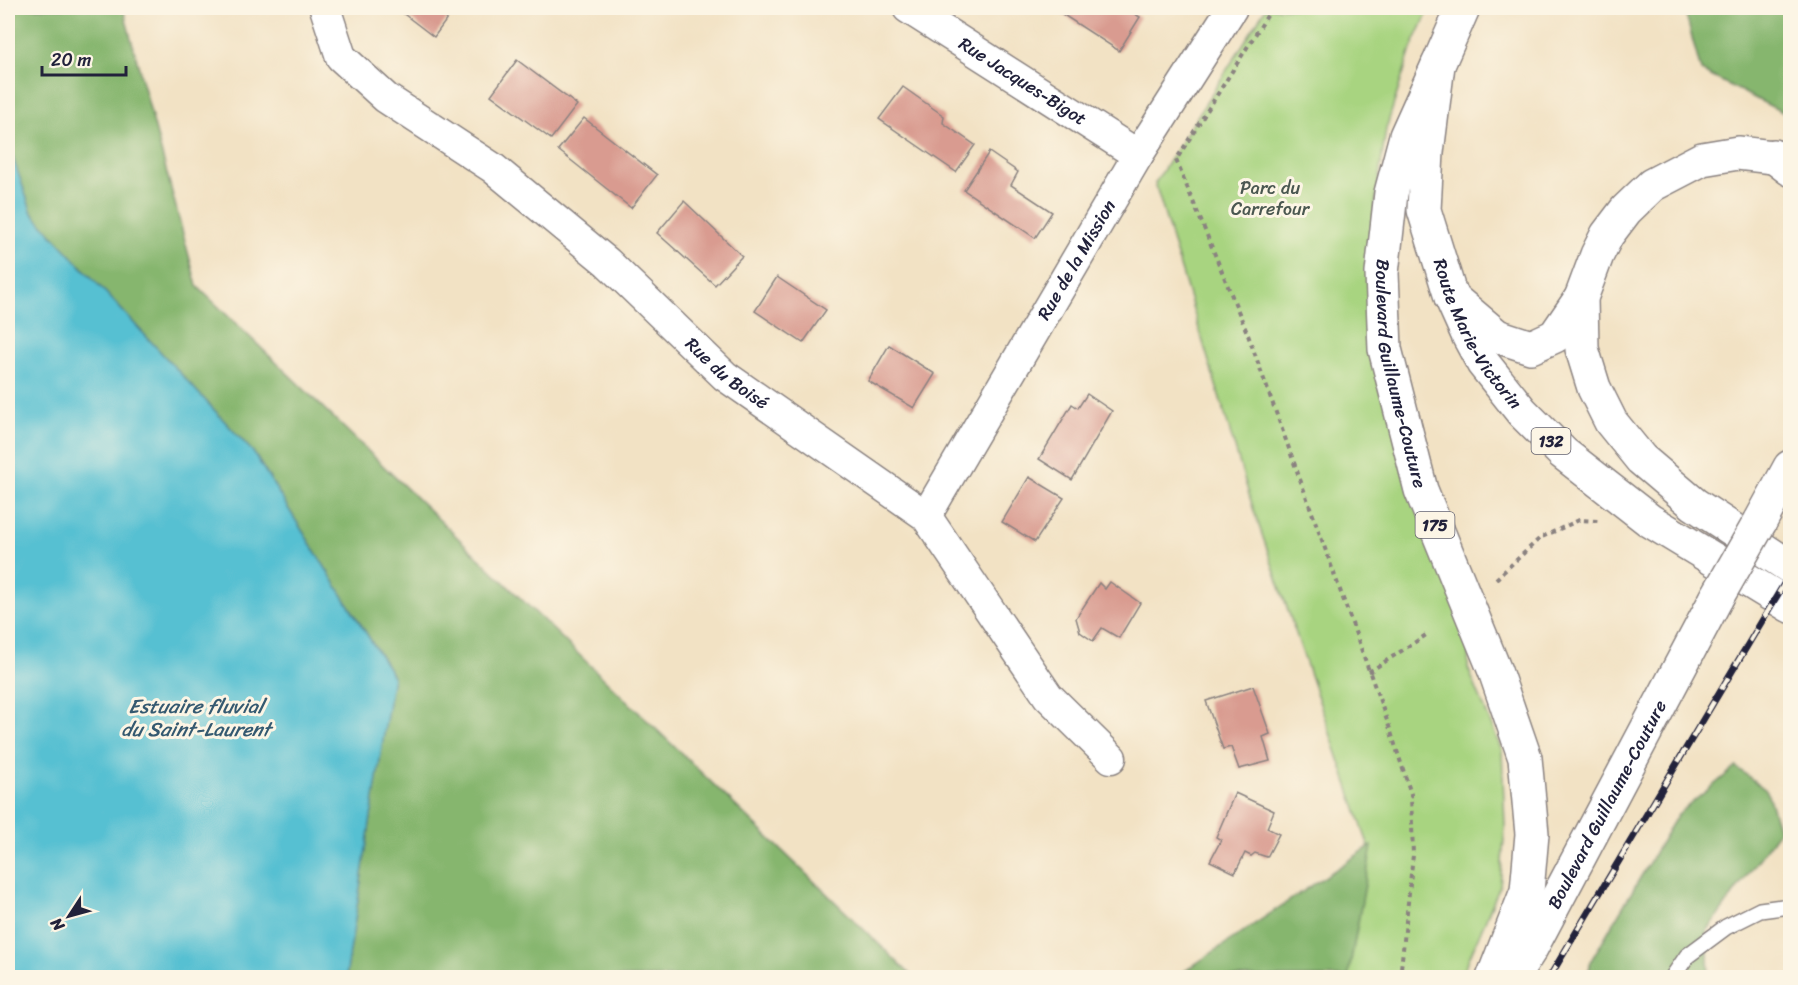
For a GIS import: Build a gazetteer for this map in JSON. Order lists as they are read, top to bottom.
{
  "streets": {
    "main road": [
      "Route Marie-Victorin",
      "Boulevard Guillaume-Couture",
      "132",
      "175"
    ],
    "street": ["Rue Jacques-Bigot", "Rue de la Mission", "Rue du Boisé"]
  },
  "crossings": [
    ["Rue Jacques-Bigot", "Rue de la Mission"],
    ["Rue de la Mission", "Rue du Boisé"],
    ["Route Marie-Victorin", "Boulevard Guillaume-Couture"]
  ],
  "water": ["Estuaire fluvial du Saint-Laurent"],
  "parks": ["Parc du Carrefour"],
  "scale_bar": "20 m",
  "north": "bottom left"
}
